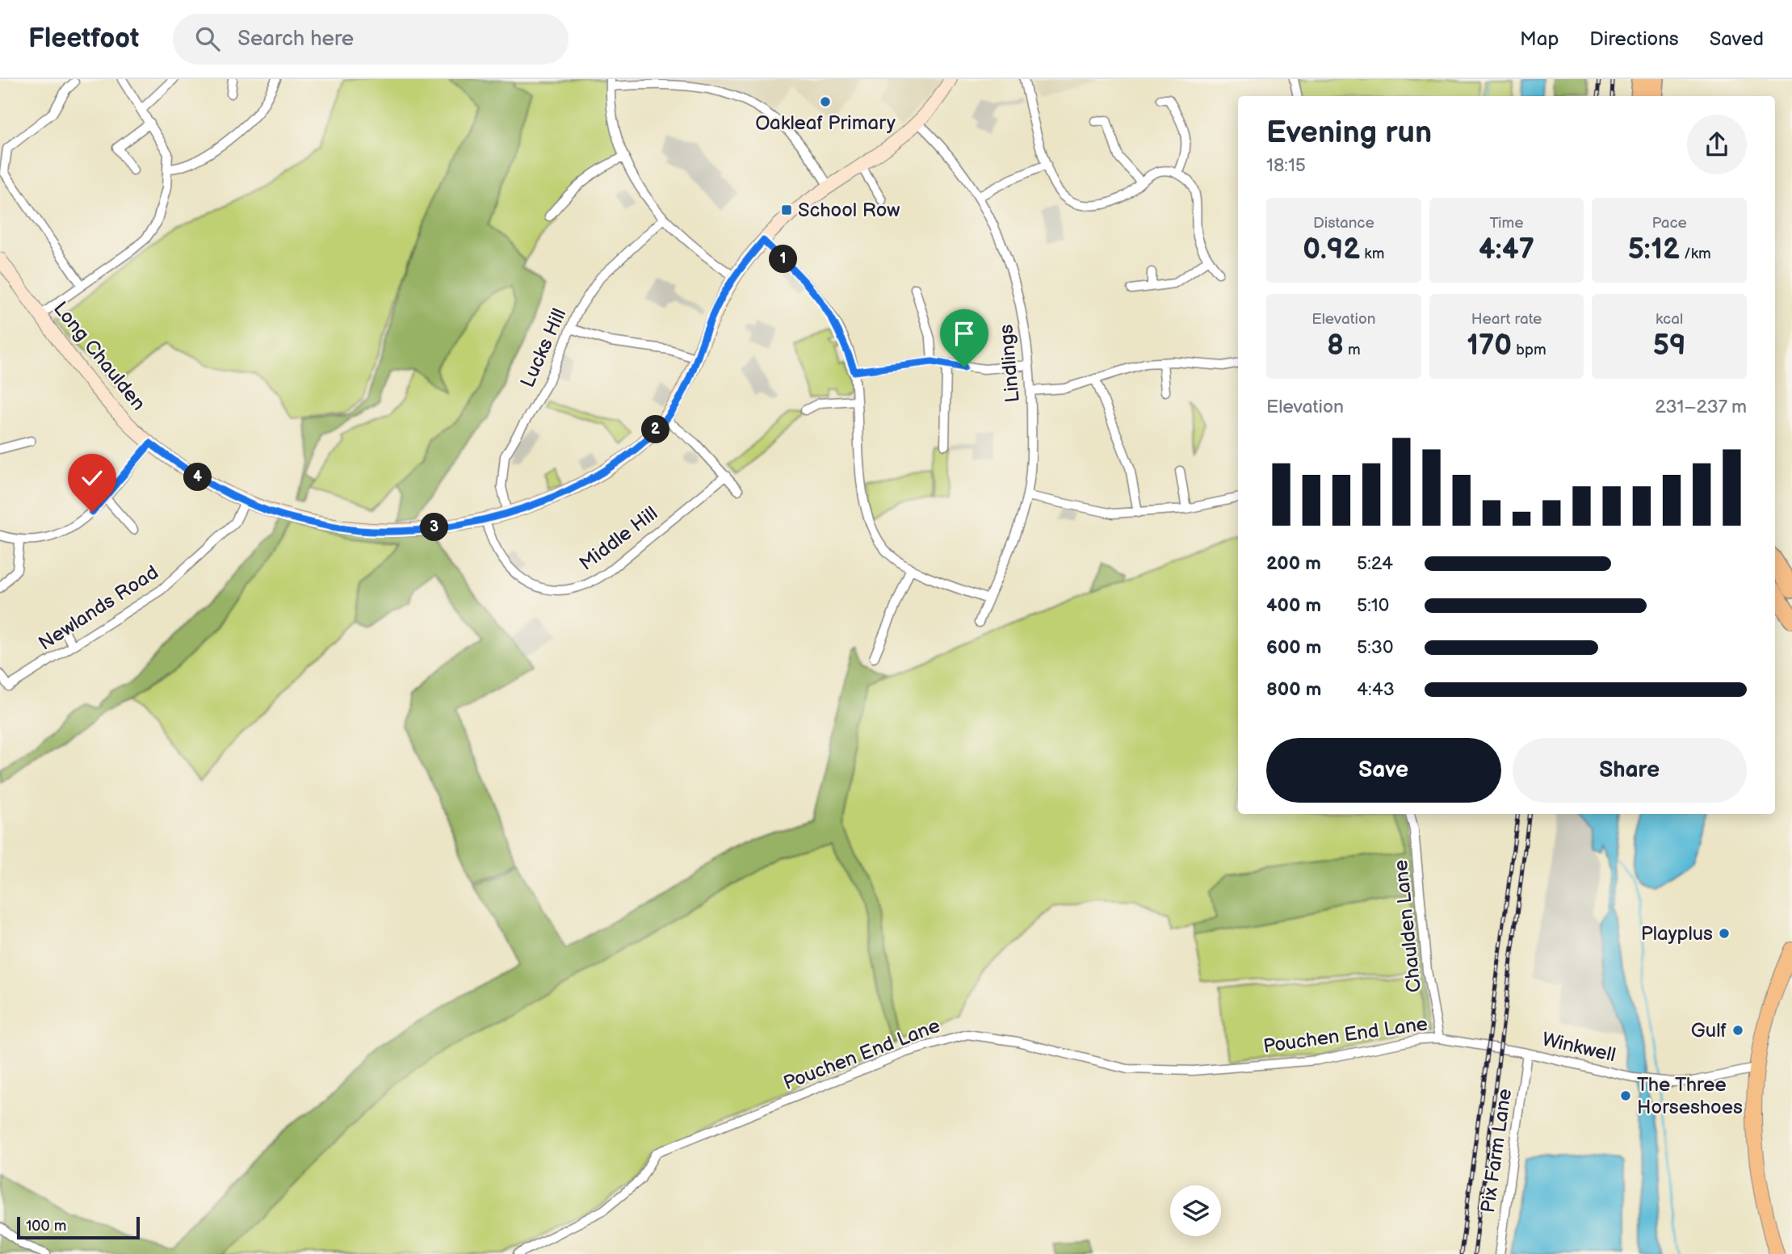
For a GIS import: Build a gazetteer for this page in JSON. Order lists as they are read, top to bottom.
{
  "streets": {
    "street": [
      "Lucks Hill",
      "Long Chaulden",
      "Lindlings",
      "Middle Hill",
      "Newlands Road",
      "Chaulden Lane",
      "Pouchen End Lane",
      "Winkwell",
      "Pix Farm Lane"
    ]
  },
  "crossings": [
    ["Lucks Hill", "Long Chaulden"],
    ["Long Chaulden", "Lindlings"],
    ["Long Chaulden", "Middle Hill"],
    ["Long Chaulden", "Newlands Road"],
    ["Chaulden Lane", "Pouchen End Lane"],
    ["Pouchen End Lane", "Winkwell"],
    ["Pouchen End Lane", "Pix Farm Lane"],
    ["Winkwell", "Pix Farm Lane"]
  ],
  "places": {
    "other": [
      "Oakleaf Primary",
      "Playplus",
      "Gulf",
      "The Three Horseshoes"
    ],
    "transit": ["School Row"]
  },
  "scale_bar": "100 m",
  "page": {
    "header": "Fleetfoot",
    "search": "Search here",
    "nav": ["Map", "Directions", "Saved"],
    "heading": ["Evening run", "18:15"],
    "stats": [
      ["Distance", "0.92 km"],
      ["Time", "4:47"],
      ["Pace", "5:12 /km"],
      ["Elevation", "8 m"],
      ["Heart rate", "170 bpm"],
      ["kcal", "59"]
    ],
    "pins": [
      "1",
      "2",
      "4",
      "3"
    ],
    "chart": ["Elevation", "231–237 m"],
    "list": [
      {
        "name": "200 m",
        "note": "5:24"
      },
      {
        "name": "400 m",
        "note": "5:10"
      },
      {
        "name": "600 m",
        "note": "5:30"
      },
      {
        "name": "800 m",
        "note": "4:43"
      }
    ],
    "buttons": ["Save", "Share"],
    "scale": "100 m"
  }
}
